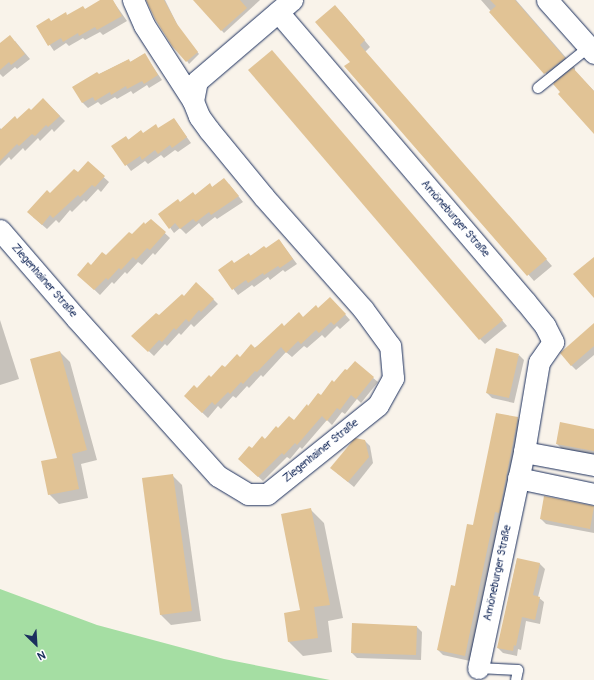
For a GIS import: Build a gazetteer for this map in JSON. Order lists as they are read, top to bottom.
{
  "streets": {
    "street": ["Amöneburger Straße", "Ziegenhainer Straße"]
  },
  "north": "bottom right"
}
